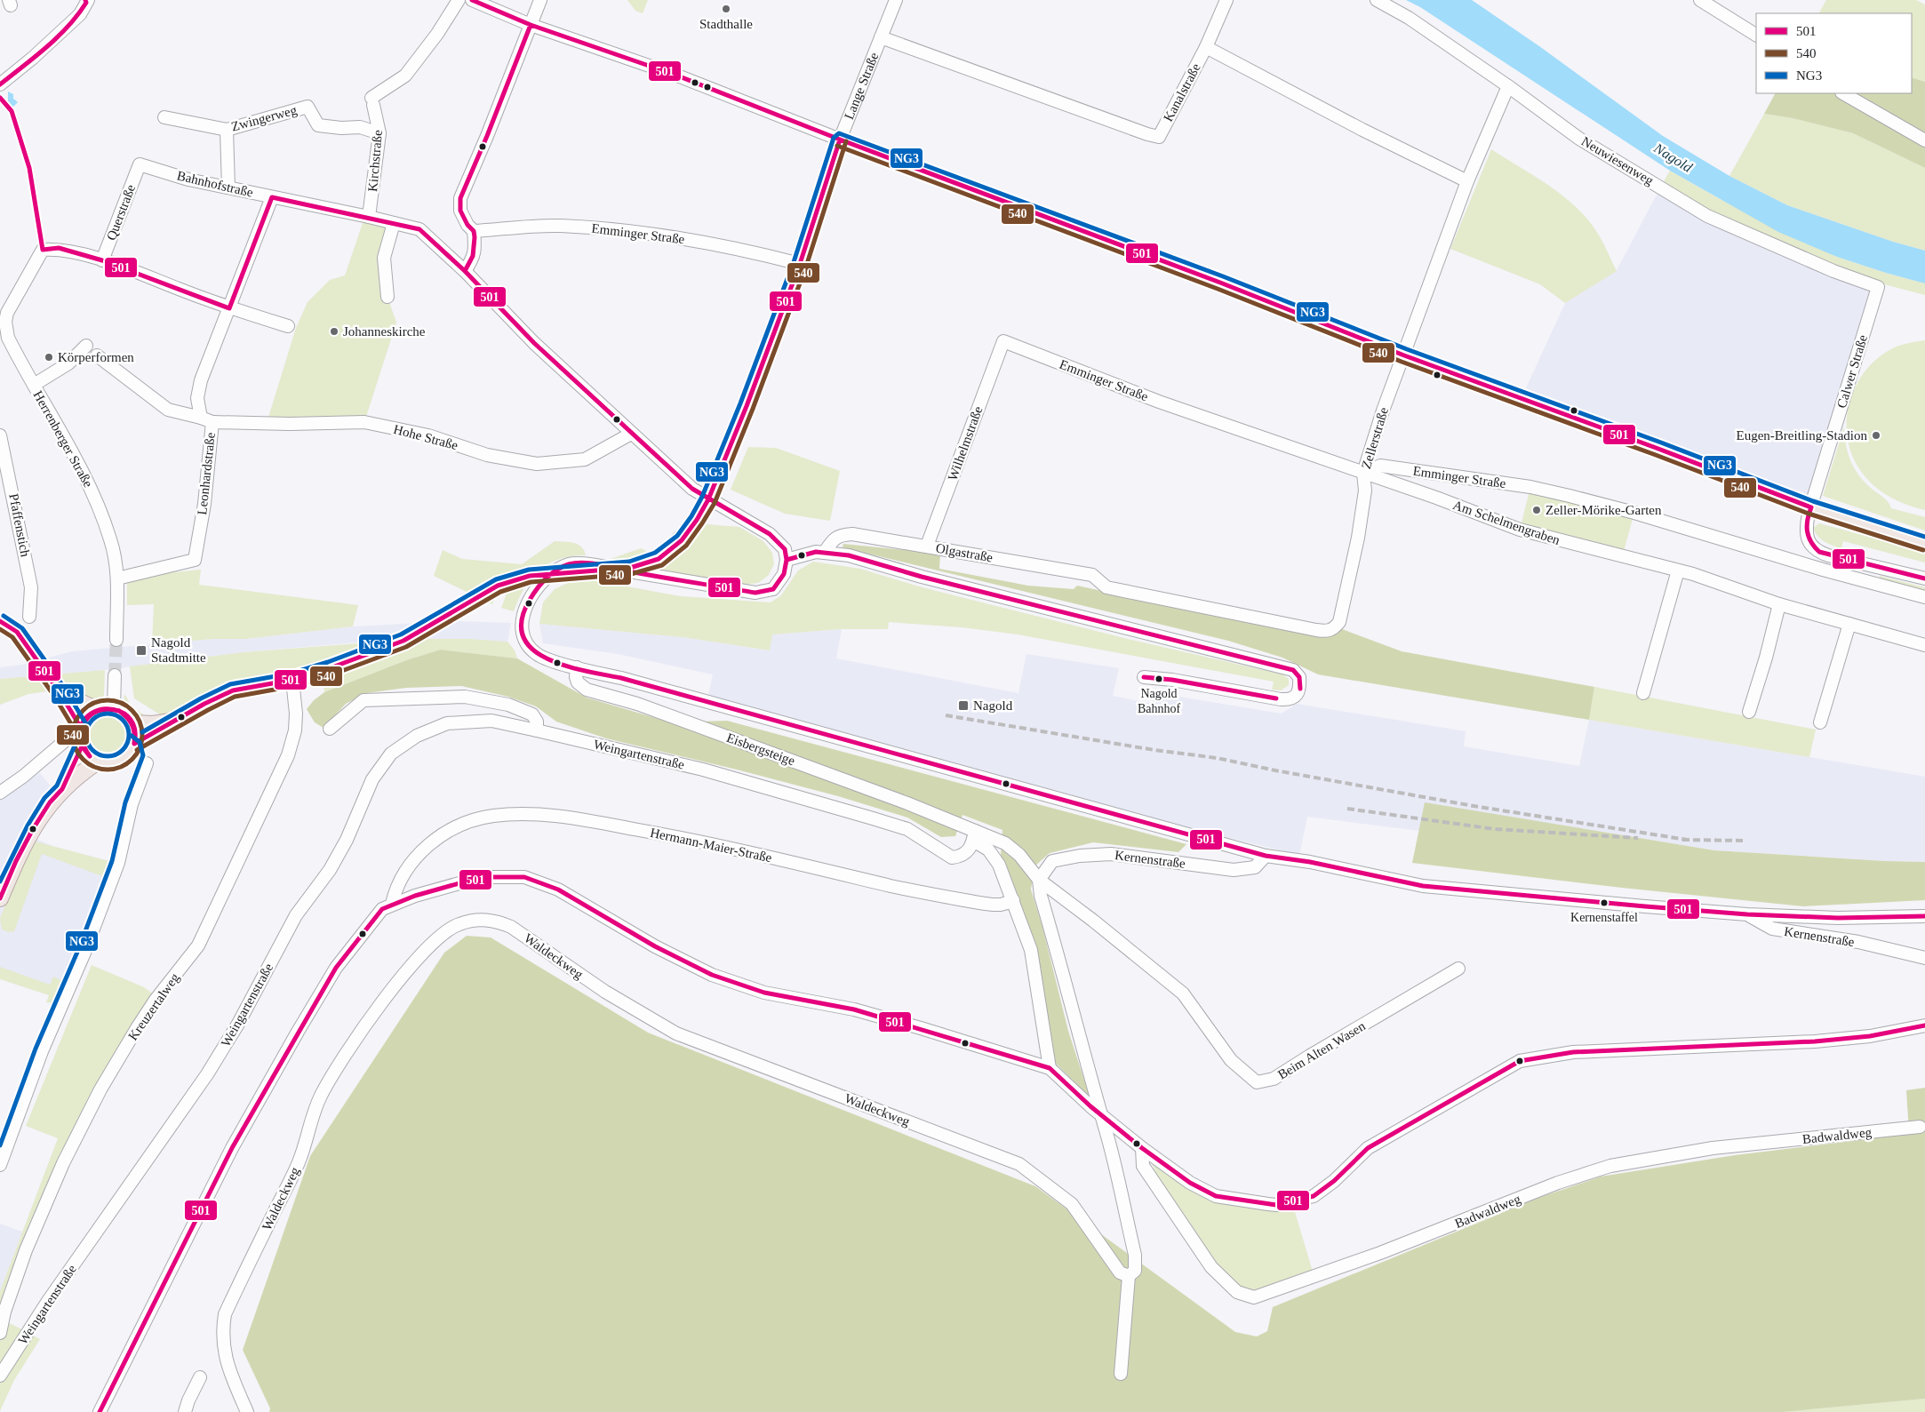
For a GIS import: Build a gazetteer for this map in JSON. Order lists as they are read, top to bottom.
{
  "streets": {
    "main road": ["Lange Straße"],
    "street": [
      "Kanalstraße",
      "Zwingerweg",
      "Kirchstraße",
      "Neuwiesenweg",
      "Bahnhofstraße",
      "Querstraße",
      "Emminger Straße",
      "Calwer Straße",
      "Hohe Straße",
      "Zellerstraße",
      "Herrenberger Straße",
      "Wilhelmstraße",
      "Leonhardstraße",
      "Am Schelmengraben",
      "Pfaffenstich",
      "Olgastraße",
      "Eisbergsteige",
      "Weingartenstraße",
      "Hermann-Maier-Straße",
      "Kernenstraße",
      "Waldeckweg",
      "Kreuzertalweg",
      "Beim Alten Wasen",
      "Badwaldweg"
    ]
  },
  "crossings": [
    ["Lange Straße", "Kanalstraße"],
    ["Lange Straße", "Bahnhofstraße"],
    ["Lange Straße", "Emminger Straße"],
    ["Kanalstraße", "Zellerstraße"],
    ["Zwingerweg", "Kirchstraße"],
    ["Kirchstraße", "Bahnhofstraße"],
    ["Neuwiesenweg", "Calwer Straße"],
    ["Neuwiesenweg", "Zellerstraße"],
    ["Bahnhofstraße", "Querstraße"],
    ["Bahnhofstraße", "Hohe Straße"],
    ["Bahnhofstraße", "Leonhardstraße"],
    ["Querstraße", "Herrenberger Straße"],
    ["Emminger Straße", "Zellerstraße"],
    ["Emminger Straße", "Wilhelmstraße"],
    ["Emminger Straße", "Am Schelmengraben"],
    ["Hohe Straße", "Leonhardstraße"],
    ["Zellerstraße", "Am Schelmengraben"],
    ["Zellerstraße", "Olgastraße"],
    ["Herrenberger Straße", "Leonhardstraße"],
    ["Wilhelmstraße", "Olgastraße"],
    ["Eisbergsteige", "Weingartenstraße"],
    ["Eisbergsteige", "Hermann-Maier-Straße"],
    ["Eisbergsteige", "Kernenstraße"],
    ["Eisbergsteige", "Waldeckweg"],
    ["Eisbergsteige", "Beim Alten Wasen"],
    ["Kernenstraße", "Beim Alten Wasen"]
  ],
  "water": ["Nagold"],
  "places": {
    "other": [
      "Stadthalle",
      "Johanneskirche",
      "Körperformen",
      "Eugen-Breitling-Stadion",
      "Zeller-Mörike-Garten",
      "Nagold Bahnhof",
      "Kernenstaffel"
    ],
    "transit": ["Nagold Stadtmitte", "Nagold"]
  },
  "lines": ["transit line 501", "transit line NG3", "transit line 540"],
  "legend": ["501", "540", "NG3"]
}
